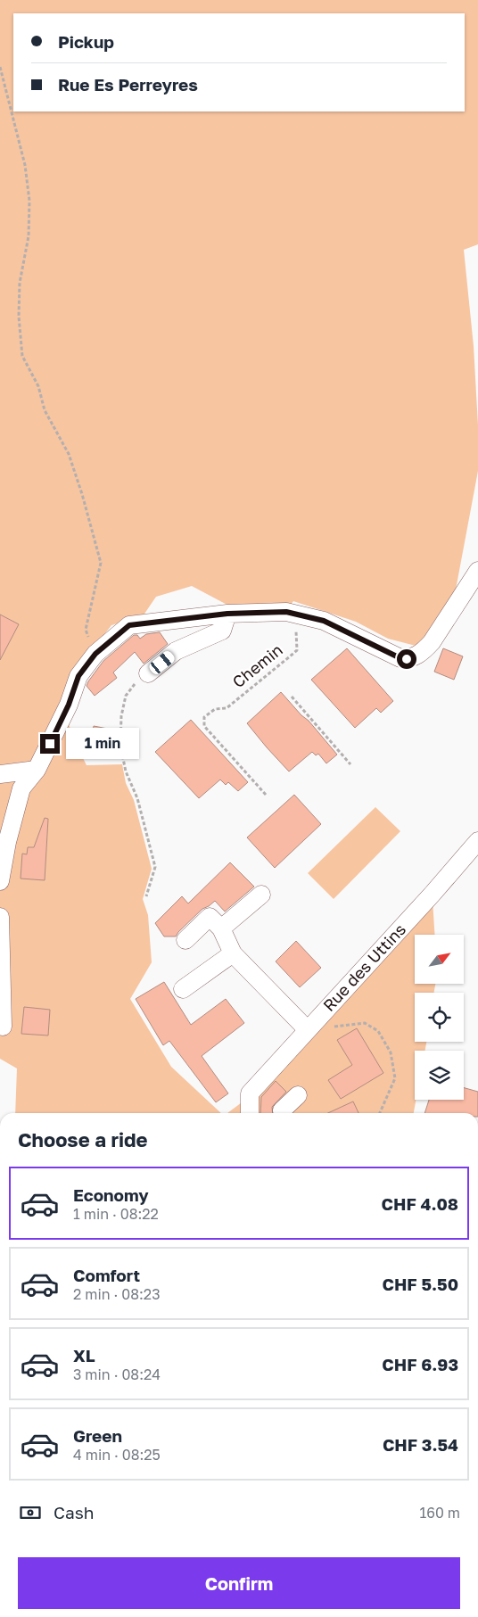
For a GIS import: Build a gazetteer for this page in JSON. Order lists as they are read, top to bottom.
{
  "streets": {
    "street": ["Rue des Uttins"],
    "path": ["Chemin"]
  },
  "north": "top right",
  "page": {
    "banner": ["Pickup", "Rue Es Perreyres"],
    "bubble": "1 min",
    "heading": "Choose a ride",
    "list": [
      {
        "name": "Economy",
        "note": "1 min · 08:22",
        "value": "CHF 4.08"
      },
      {
        "name": "Comfort",
        "note": "2 min · 08:23",
        "value": "CHF 5.50"
      },
      {
        "name": "XL",
        "note": "3 min · 08:24",
        "value": "CHF 6.93"
      },
      {
        "name": "Green",
        "note": "4 min · 08:25",
        "value": "CHF 3.54"
      }
    ],
    "pay": ["Cash", "160 m"],
    "buttons": "Confirm"
  }
}
